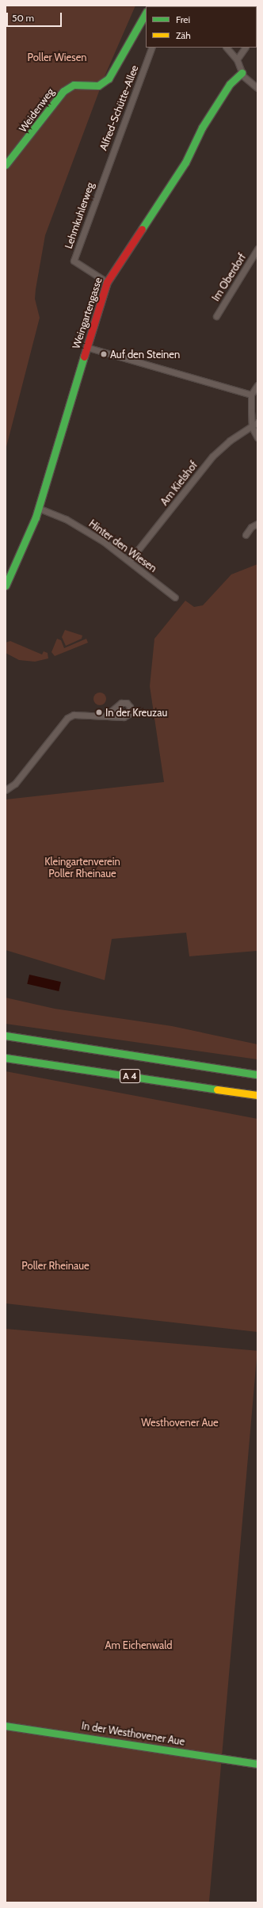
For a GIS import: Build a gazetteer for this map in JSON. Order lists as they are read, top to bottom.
{
  "streets": {
    "main road": [
      "Weidenweg",
      "Weingartengasse",
      "A 4",
      "In der Westhovener Aue"
    ],
    "street": [
      "Alfred-Schütte-Allee",
      "Lehmkuhlerweg",
      "Im Oberdorf",
      "Am Kielshof",
      "Hinter den Wiesen"
    ]
  },
  "crossings": [
    ["Alfred-Schütte-Allee", "Lehmkuhlerweg"],
    ["Lehmkuhlerweg", "Weingartengasse"],
    ["Weingartengasse", "Hinter den Wiesen"],
    ["Am Kielshof", "Hinter den Wiesen"]
  ],
  "parks": [
    "Poller Wiesen",
    "Kleingartenverein Poller Rheinaue",
    "Poller Rheinaue",
    "Westhovener Aue",
    "Am Eichenwald"
  ],
  "places": ["Auf den Steinen", "In der Kreuzau"],
  "legend": ["Frei", "Zäh"],
  "scale_bar": "50 m"
}
